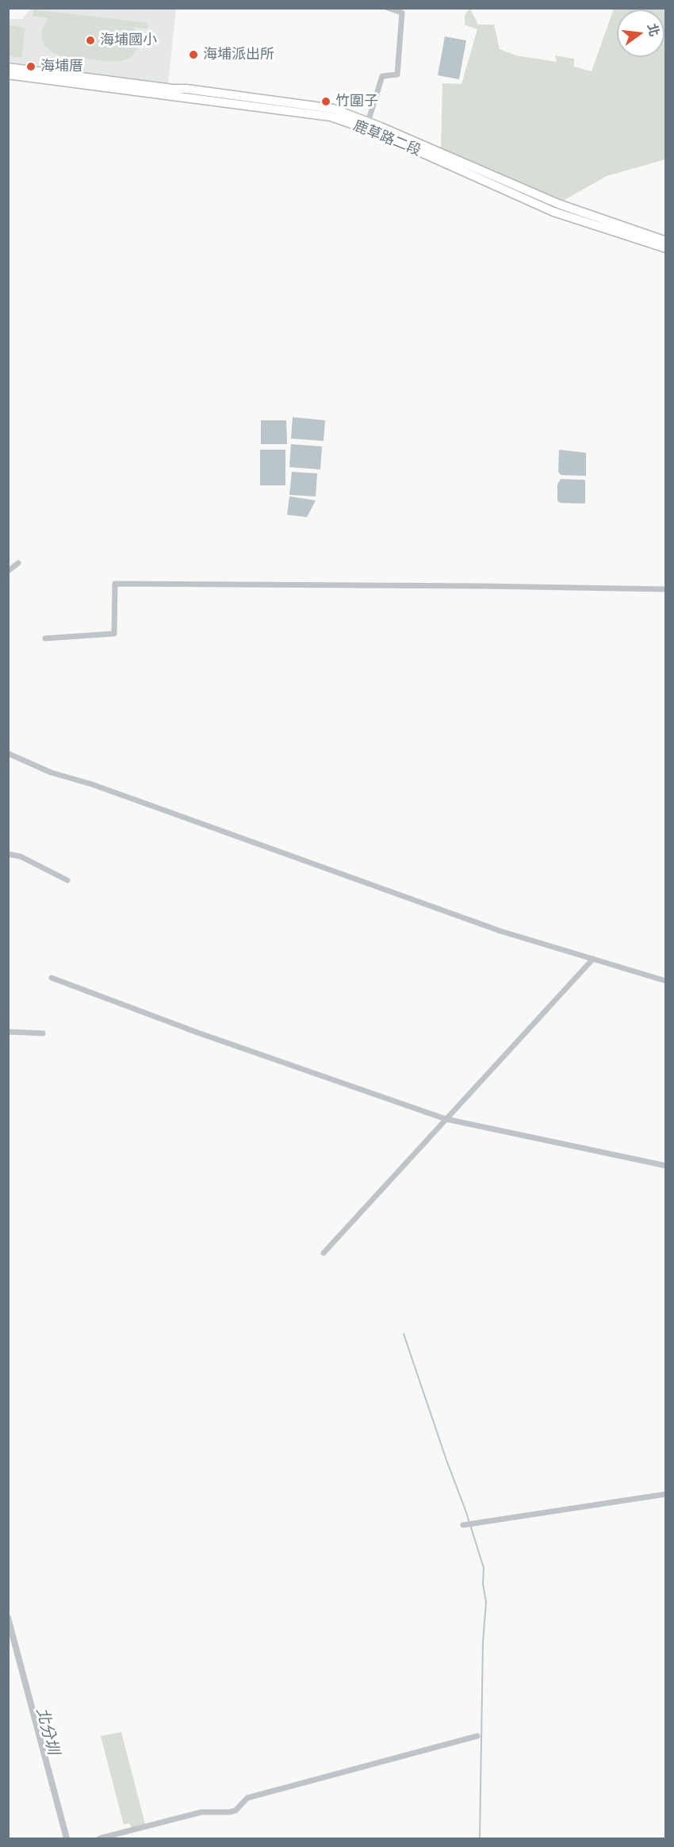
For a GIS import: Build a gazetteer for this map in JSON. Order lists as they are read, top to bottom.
{
  "streets": {
    "main road": ["鹿草路二段"]
  },
  "water": ["北分圳"],
  "places": [
    "海埔國小",
    "海埔派出所",
    "海埔厝",
    "竹圍子"
  ],
  "north": "right"
}
